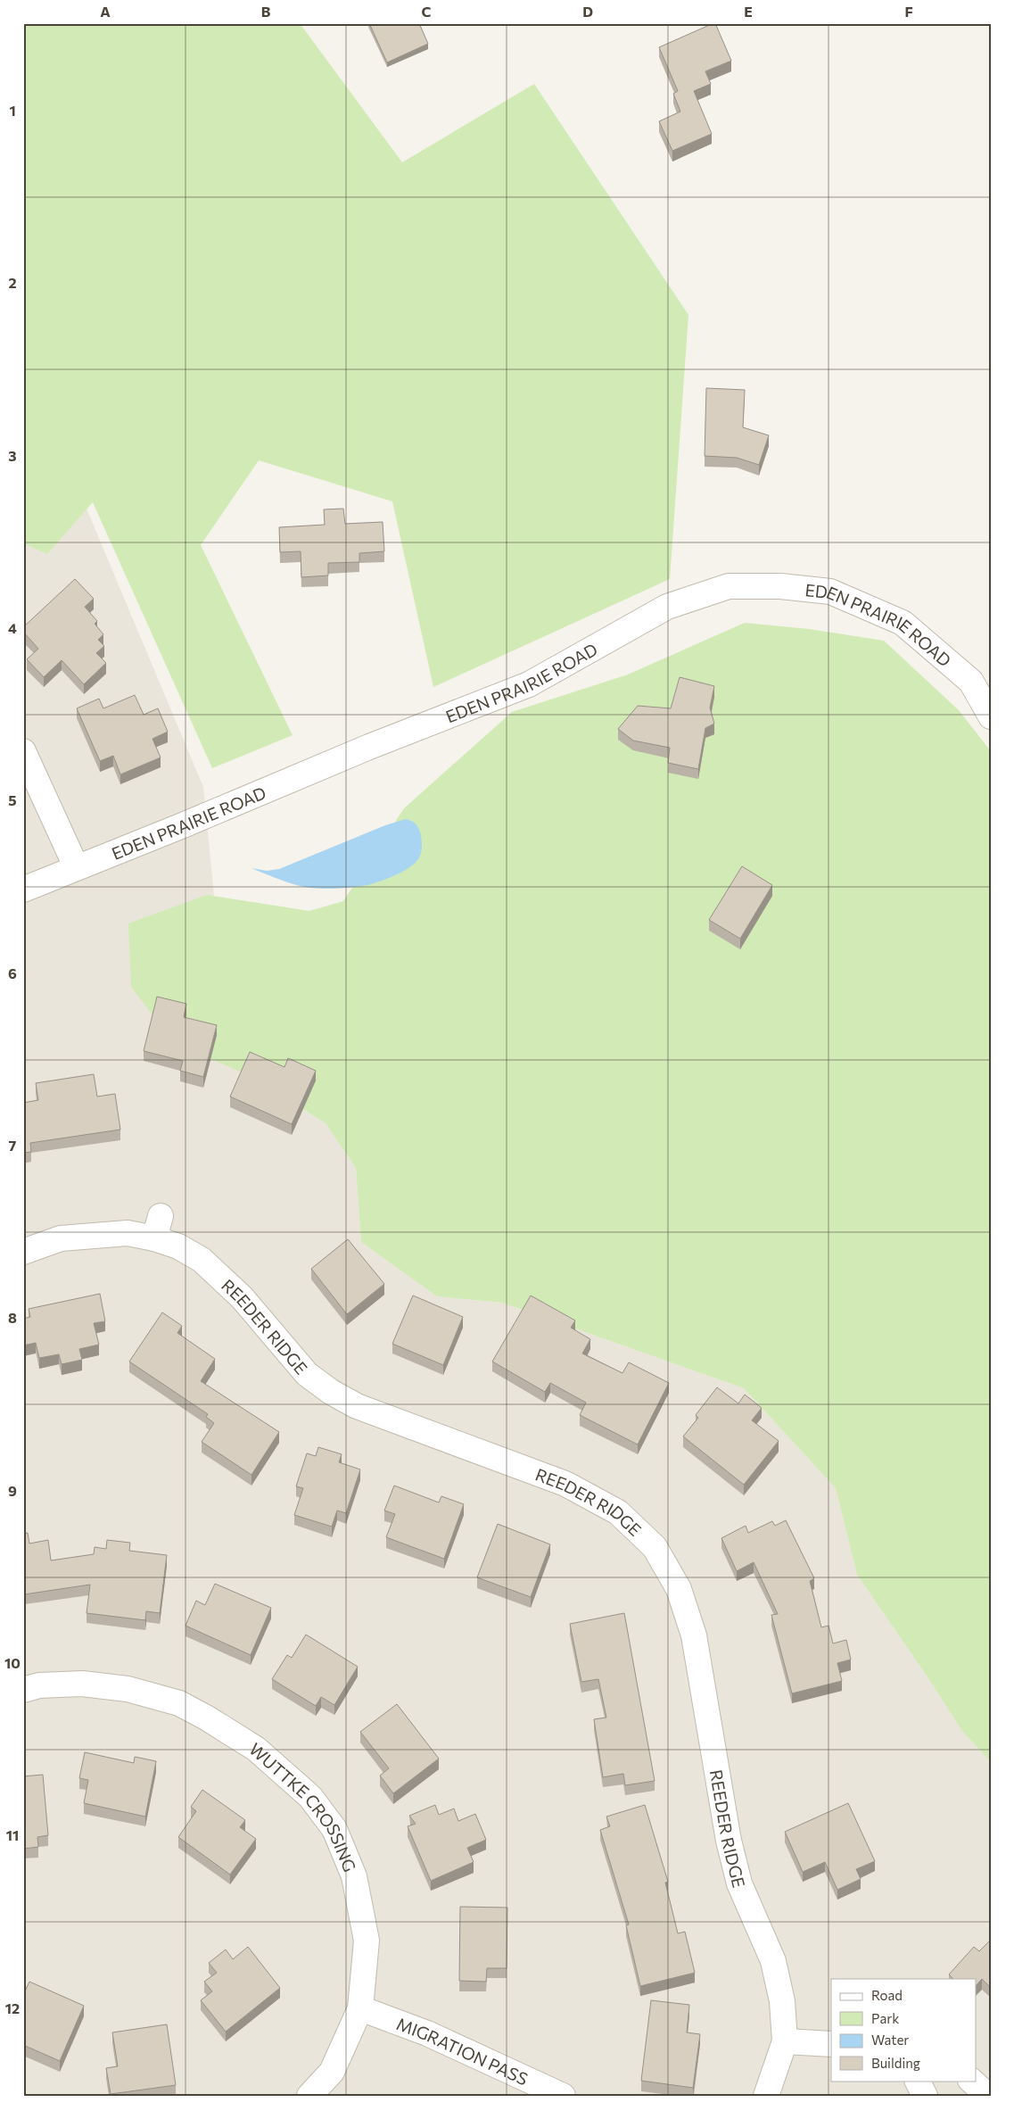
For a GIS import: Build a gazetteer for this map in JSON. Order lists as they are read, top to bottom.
{
  "streets": {
    "street": [
      "EDEN PRAIRIE ROAD",
      "REEDER RIDGE",
      "WUTTKE CROSSING",
      "MIGRATION PASS"
    ]
  },
  "crossings": [
    ["WUTTKE CROSSING", "MIGRATION PASS"]
  ],
  "legend": [
    "Road",
    "Park",
    "Water",
    "Building"
  ],
  "grid": {
    "columns": [
      "A",
      "B",
      "C",
      "D",
      "E",
      "F"
    ],
    "rows": [
      "1",
      "2",
      "3",
      "4",
      "5",
      "6",
      "7",
      "8",
      "9",
      "10",
      "11",
      "12"
    ]
  }
}
